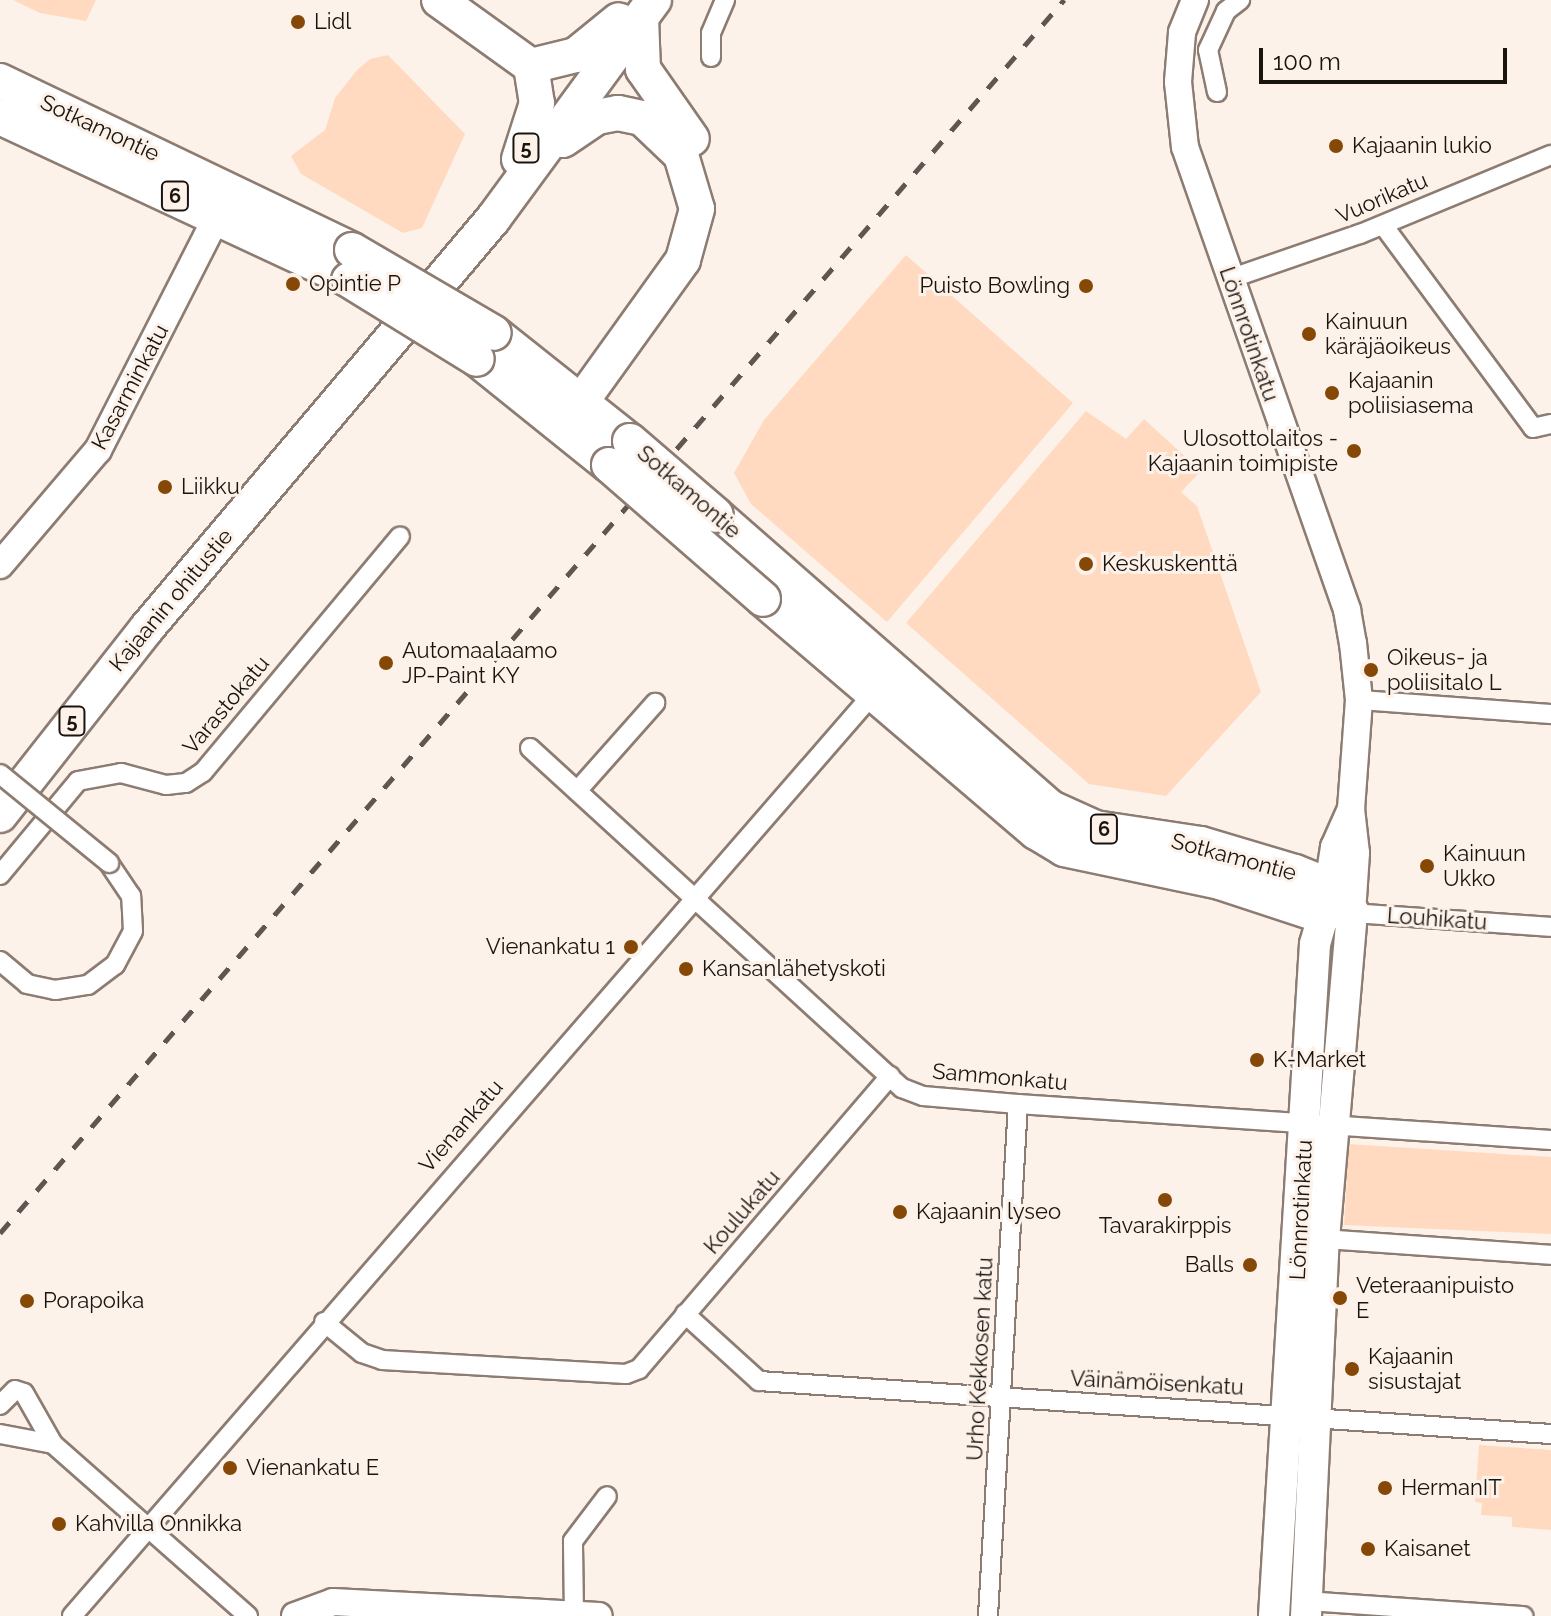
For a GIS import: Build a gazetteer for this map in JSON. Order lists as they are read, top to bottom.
{
  "streets": {
    "highway": [
      "Sotkamontie",
      "5",
      "6",
      "Kajaanin ohitustie"
    ],
    "main road": ["Lönnrotinkatu"],
    "street": [
      "Vuorikatu",
      "Kasarminkatu",
      "Varastokatu",
      "Louhikatu",
      "Sammonkatu",
      "Vienankatu",
      "Koulukatu",
      "Urho Kekkosen katu",
      "Väinämöisenkatu"
    ]
  },
  "crossings": [
    ["Sotkamontie", "Lönnrotinkatu"],
    ["Sotkamontie", "Kasarminkatu"],
    ["Sotkamontie", "Louhikatu"],
    ["Sotkamontie", "Vienankatu"],
    ["Vuorikatu", "Lönnrotinkatu"],
    ["Lönnrotinkatu", "Louhikatu"],
    ["Lönnrotinkatu", "Sammonkatu"],
    ["Lönnrotinkatu", "Väinämöisenkatu"],
    ["Sammonkatu", "Vienankatu"],
    ["Sammonkatu", "Koulukatu"],
    ["Sammonkatu", "Urho Kekkosen katu"],
    ["Vienankatu", "Koulukatu"],
    ["Koulukatu", "Väinämöisenkatu"],
    ["Urho Kekkosen katu", "Väinämöisenkatu"]
  ],
  "places": [
    "Lidl",
    "Kajaanin lukio",
    "Opintie P",
    "Puisto Bowling",
    "Kainuun käräjäoikeus",
    "Kajaanin poliisiasema",
    "Ulosottolaitos - Kajaanin toimipiste",
    "Liikku",
    "Keskuskenttä",
    "Automaalaamo JP-Paint KY",
    "Oikeus- ja poliisitalo L",
    "Kainuun Ukko",
    "Vienankatu 1",
    "Kansanlähetyskoti",
    "K-Market",
    "Tavarakirppis",
    "Kajaanin lyseo",
    "Balls",
    "Veteraanipuisto E",
    "Porapoika",
    "Kajaanin sisustajat",
    "Vienankatu E",
    "HermanIT",
    "Kahvilla Onnikka",
    "Kaisanet"
  ],
  "scale_bar": "100 m"
}
